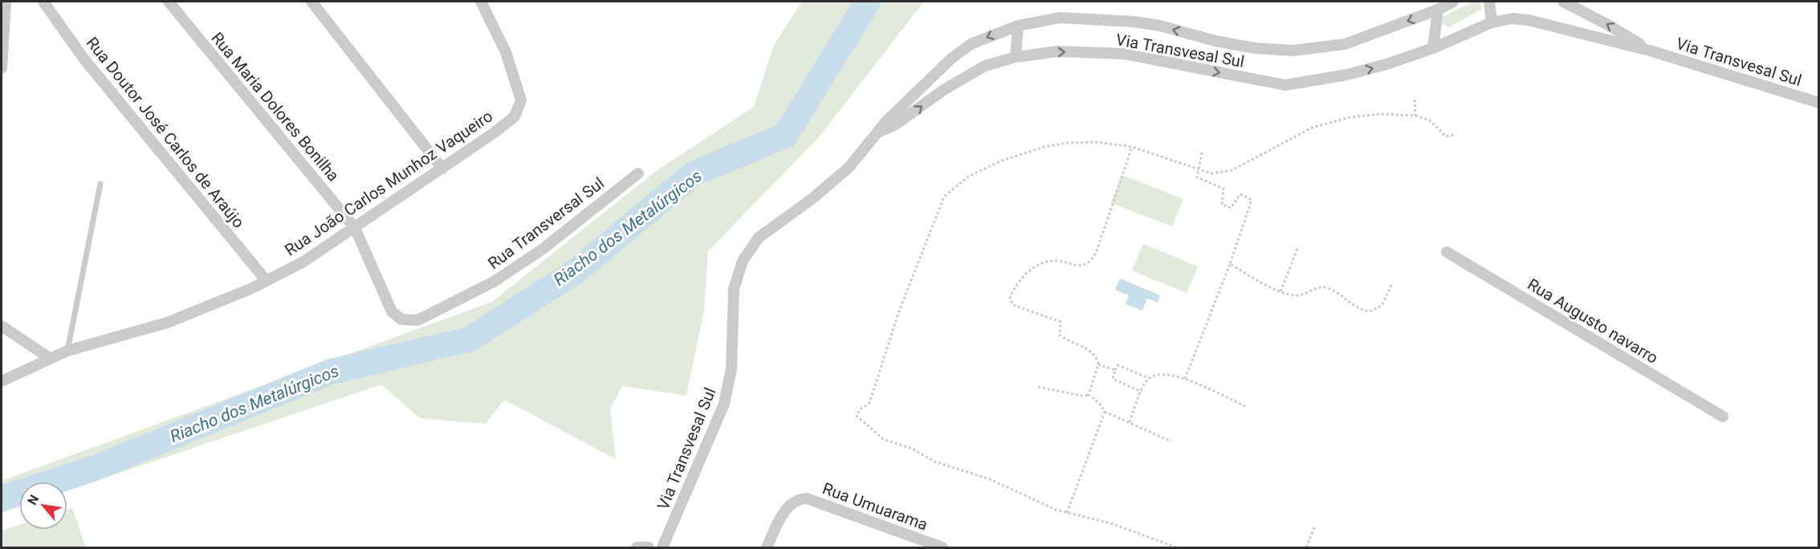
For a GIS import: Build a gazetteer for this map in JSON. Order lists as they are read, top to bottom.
{
  "streets": {
    "street": [
      "Via Transvesal Sul",
      "Rua Maria Dolores Bonilha",
      "Rua Doutor José Carlos de Araújo",
      "Rua João Carlos Munhoz Vaqueiro",
      "Rua Transversal Sul",
      "Rua Augusto navarro",
      "Rua Umuarama"
    ]
  },
  "crossings": [
    ["Rua Maria Dolores Bonilha", "Rua João Carlos Munhoz Vaqueiro"],
    ["Rua Maria Dolores Bonilha", "Rua Transversal Sul"],
    ["Rua Doutor José Carlos de Araújo", "Rua João Carlos Munhoz Vaqueiro"]
  ],
  "water": ["Riacho dos Metalúrgicos"],
  "north": "top left"
}
